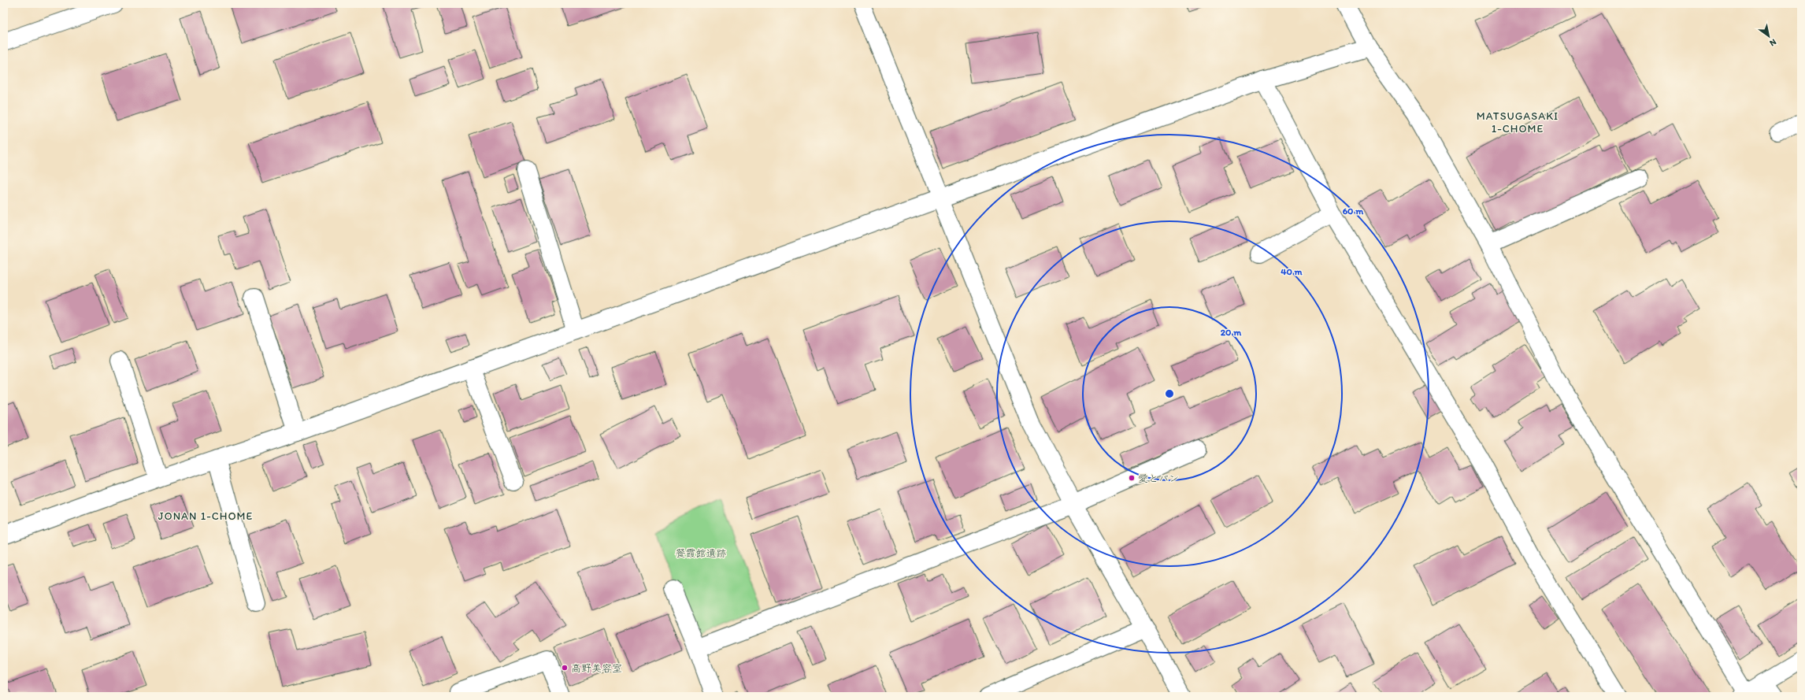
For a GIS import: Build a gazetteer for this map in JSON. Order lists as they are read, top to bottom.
{
  "districts": ["MATSUGASAKI 1-CHOME", "JONAN 1-CHOME"],
  "parks": ["餐霞館遺跡"],
  "places": ["愛とパン", "高野美容室"],
  "north": "bottom right",
  "rings": ["60 m", "40 m", "20 m"]
}
